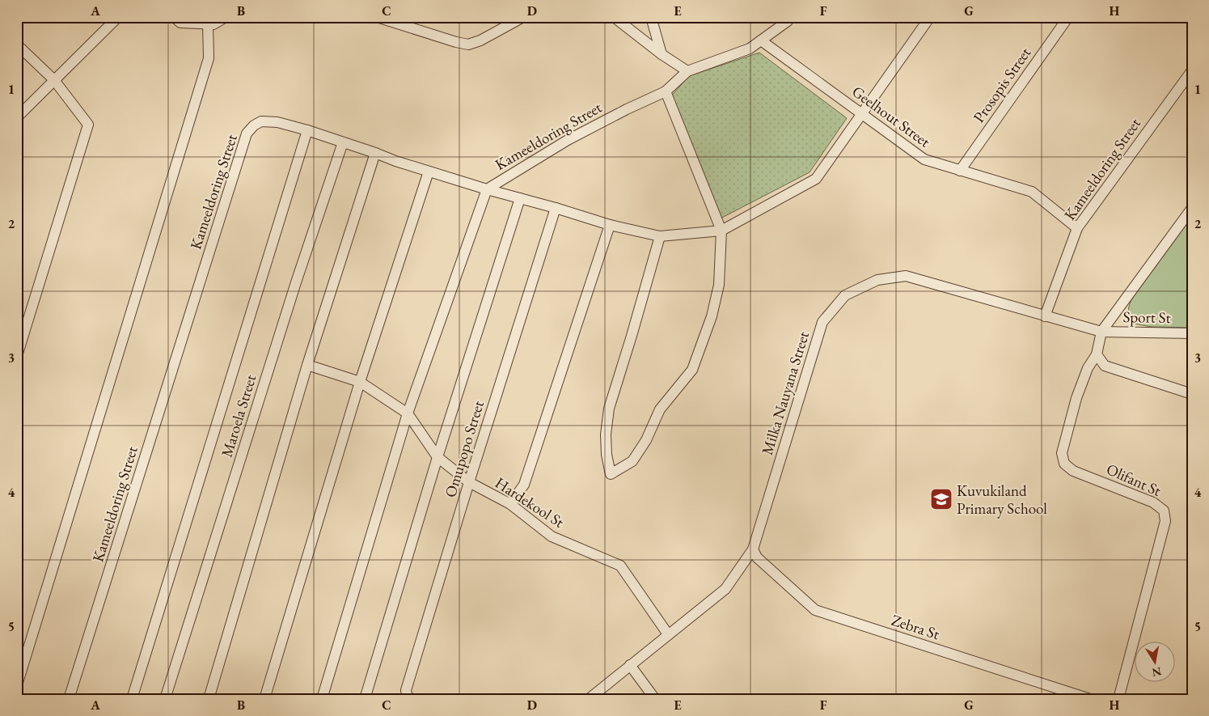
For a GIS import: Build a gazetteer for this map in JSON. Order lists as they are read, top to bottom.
{
  "streets": {
    "street": [
      "Prosopis Street",
      "Geelhout Street",
      "Kameeldoring Street",
      "Sport St",
      "Milka Nauyana Street",
      "Maroela Street",
      "Omupopo Street",
      "Olifant St",
      "Hardekool St",
      "Zebra St"
    ]
  },
  "crossings": [
    ["Prosopis Street", "Geelhout Street"],
    ["Geelhout Street", "Kameeldoring Street"],
    ["Kameeldoring Street", "Milka Nauyana Street"],
    ["Kameeldoring Street", "Maroela Street"],
    ["Sport St", "Milka Nauyana Street"],
    ["Sport St", "Olifant St"],
    ["Milka Nauyana Street", "Olifant St"],
    ["Milka Nauyana Street", "Hardekool St"],
    ["Milka Nauyana Street", "Zebra St"],
    ["Omupopo Street", "Hardekool St"]
  ],
  "places": {
    "school or university": ["Kuvukiland Primary School"]
  },
  "north": "bottom",
  "grid": {
    "columns": [
      "A",
      "B",
      "C",
      "D",
      "E",
      "F",
      "G",
      "H"
    ],
    "rows": [
      "1",
      "2",
      "3",
      "4",
      "5"
    ]
  }
}
